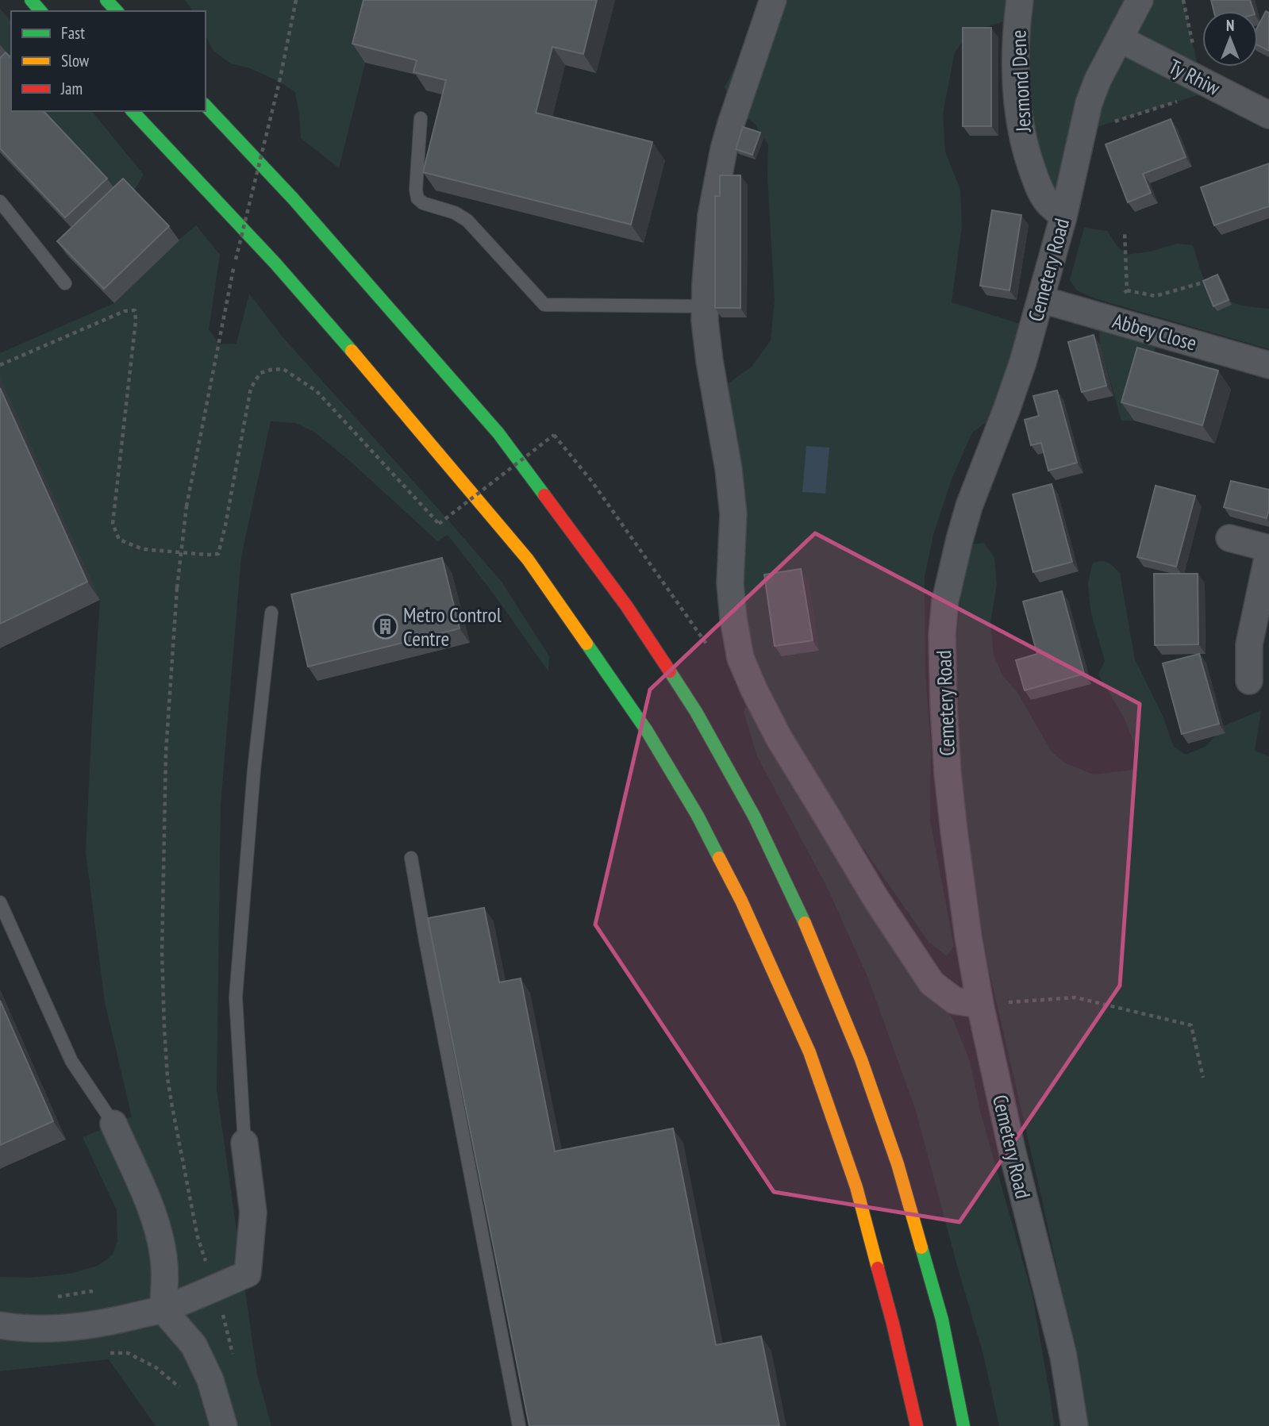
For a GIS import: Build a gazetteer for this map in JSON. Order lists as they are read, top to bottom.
{
  "streets": {
    "street": [
      "Ty Rhiw",
      "Jesmond Dene",
      "Cemetery Road",
      "Abbey Close"
    ]
  },
  "crossings": [
    ["Ty Rhiw", "Cemetery Road"],
    ["Jesmond Dene", "Cemetery Road"],
    ["Cemetery Road", "Abbey Close"]
  ],
  "places": {
    "building": ["Metro Control Centre"]
  },
  "legend": ["Fast", "Slow", "Jam"],
  "north": "top"
}
